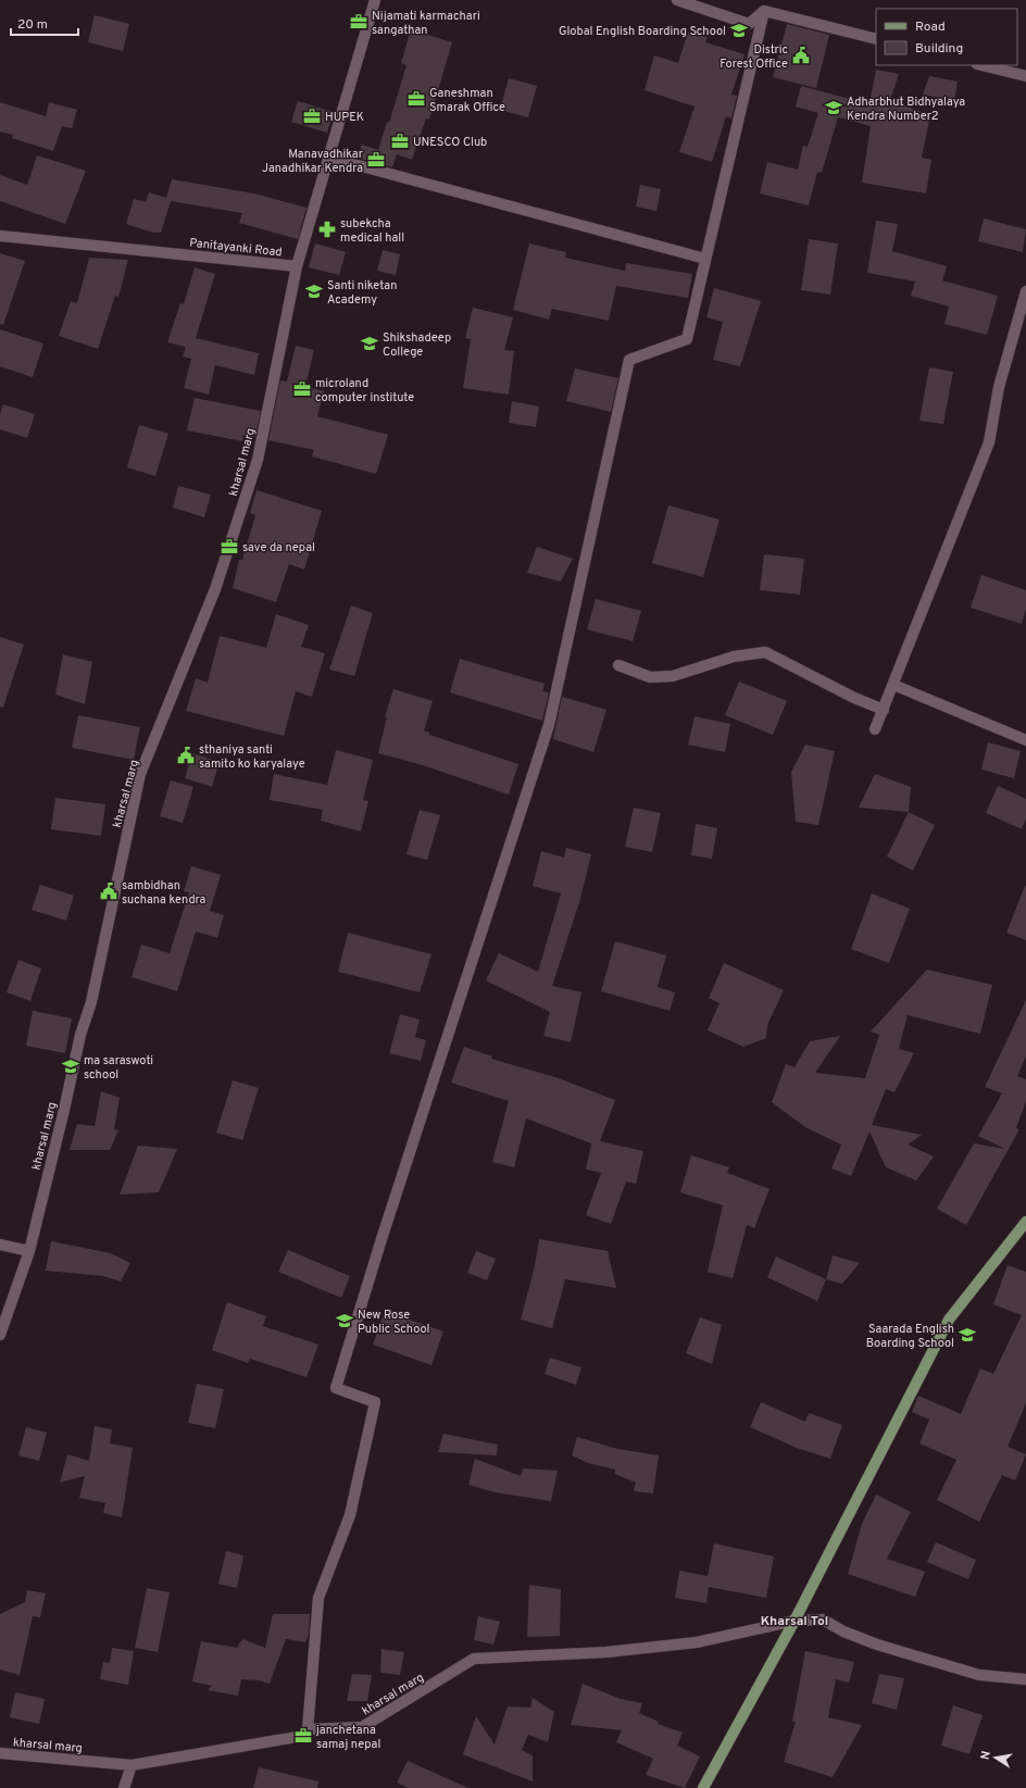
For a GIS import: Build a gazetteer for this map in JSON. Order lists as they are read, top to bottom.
{
  "streets": {
    "street": ["Panitayanki Road", "kharsal marg"]
  },
  "crossings": [
    ["Panitayanki Road", "kharsal marg"]
  ],
  "districts": ["Kharsal Tol"],
  "places": {
    "office": [
      "Nijamati karmachari sangathan",
      "Ganeshman Smarak Office",
      "HUPEK",
      "UNESCO Club",
      "Manavadhikar Janadhikar Kendra",
      "microland computer institute",
      "save da nepal",
      "janchetana samaj nepal"
    ],
    "school or university": [
      "Global English Boarding School",
      "Adharbhut Bidhyalaya Kendra Number2",
      "Santi niketan Academy",
      "Shikshadeep College",
      "ma saraswoti school",
      "New Rose Public School",
      "Saarada English Boarding School"
    ],
    "public building": ["Distric Forest Office", "sthaniya santi samito ko karyalaye", "sambidhan suchana kendra"],
    "pharmacy": ["subekcha medical hall"]
  },
  "legend": ["Road", "Building"],
  "scale_bar": "20 m",
  "north": "left"
}
